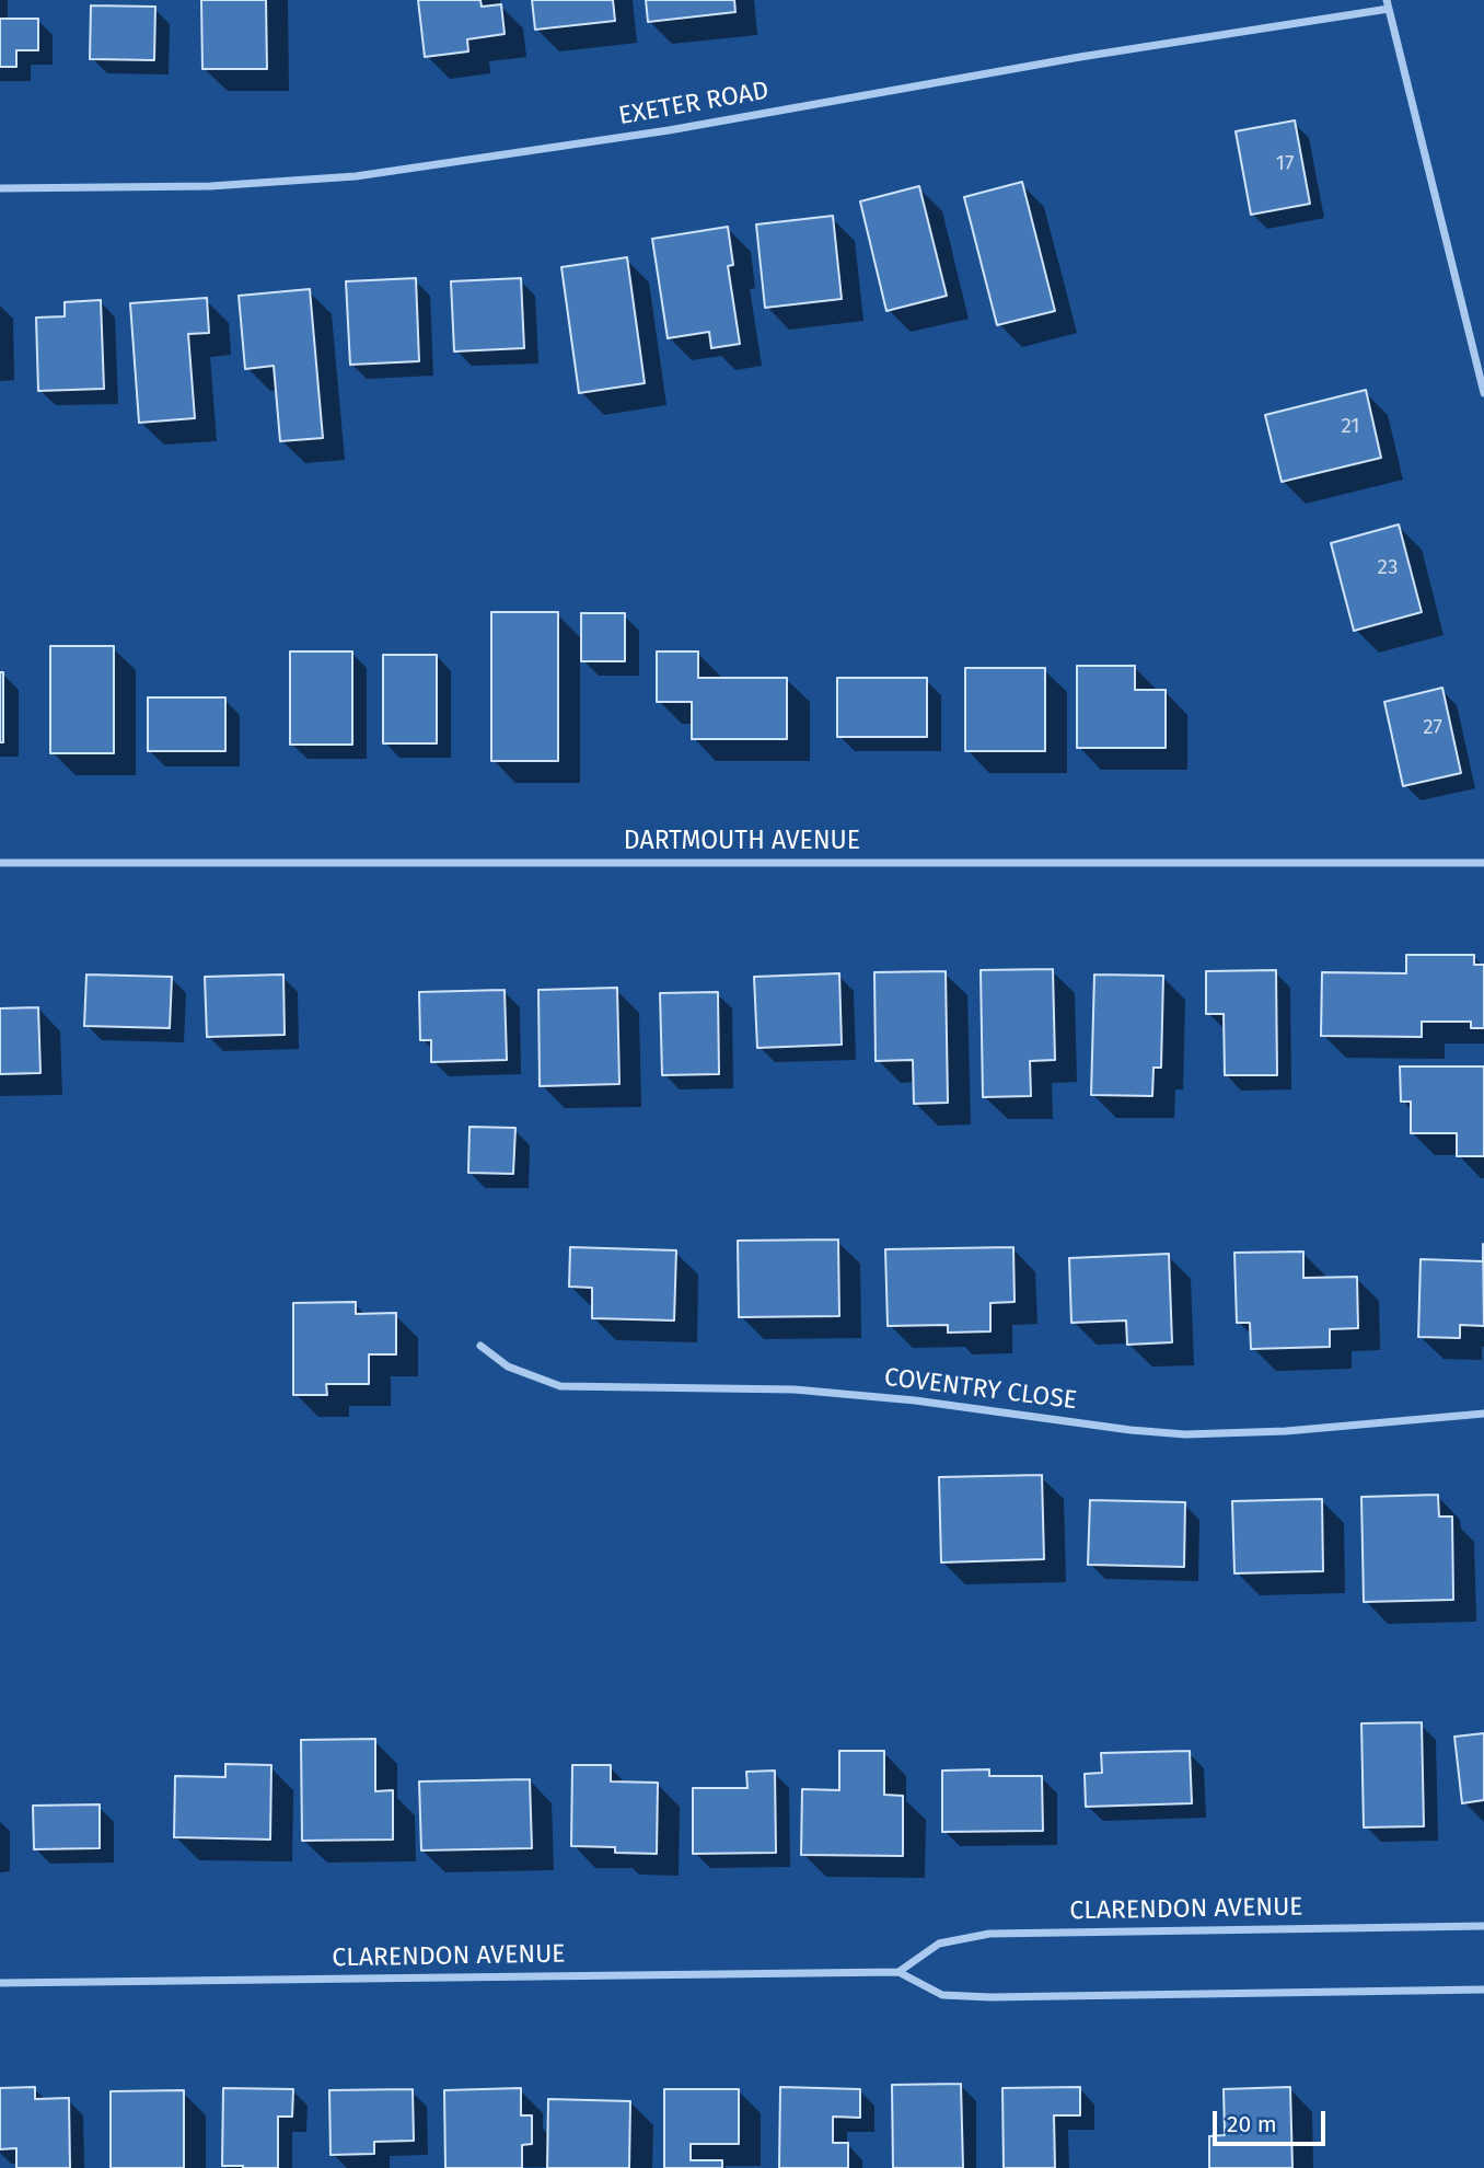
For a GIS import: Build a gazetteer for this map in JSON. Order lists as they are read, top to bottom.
{
  "streets": {
    "street": [
      "EXETER ROAD",
      "DARTMOUTH AVENUE",
      "COVENTRY CLOSE",
      "CLARENDON AVENUE"
    ]
  },
  "house_numbers": [
    "17",
    "21",
    "23",
    "27"
  ],
  "scale_bar": "20 m"
}
